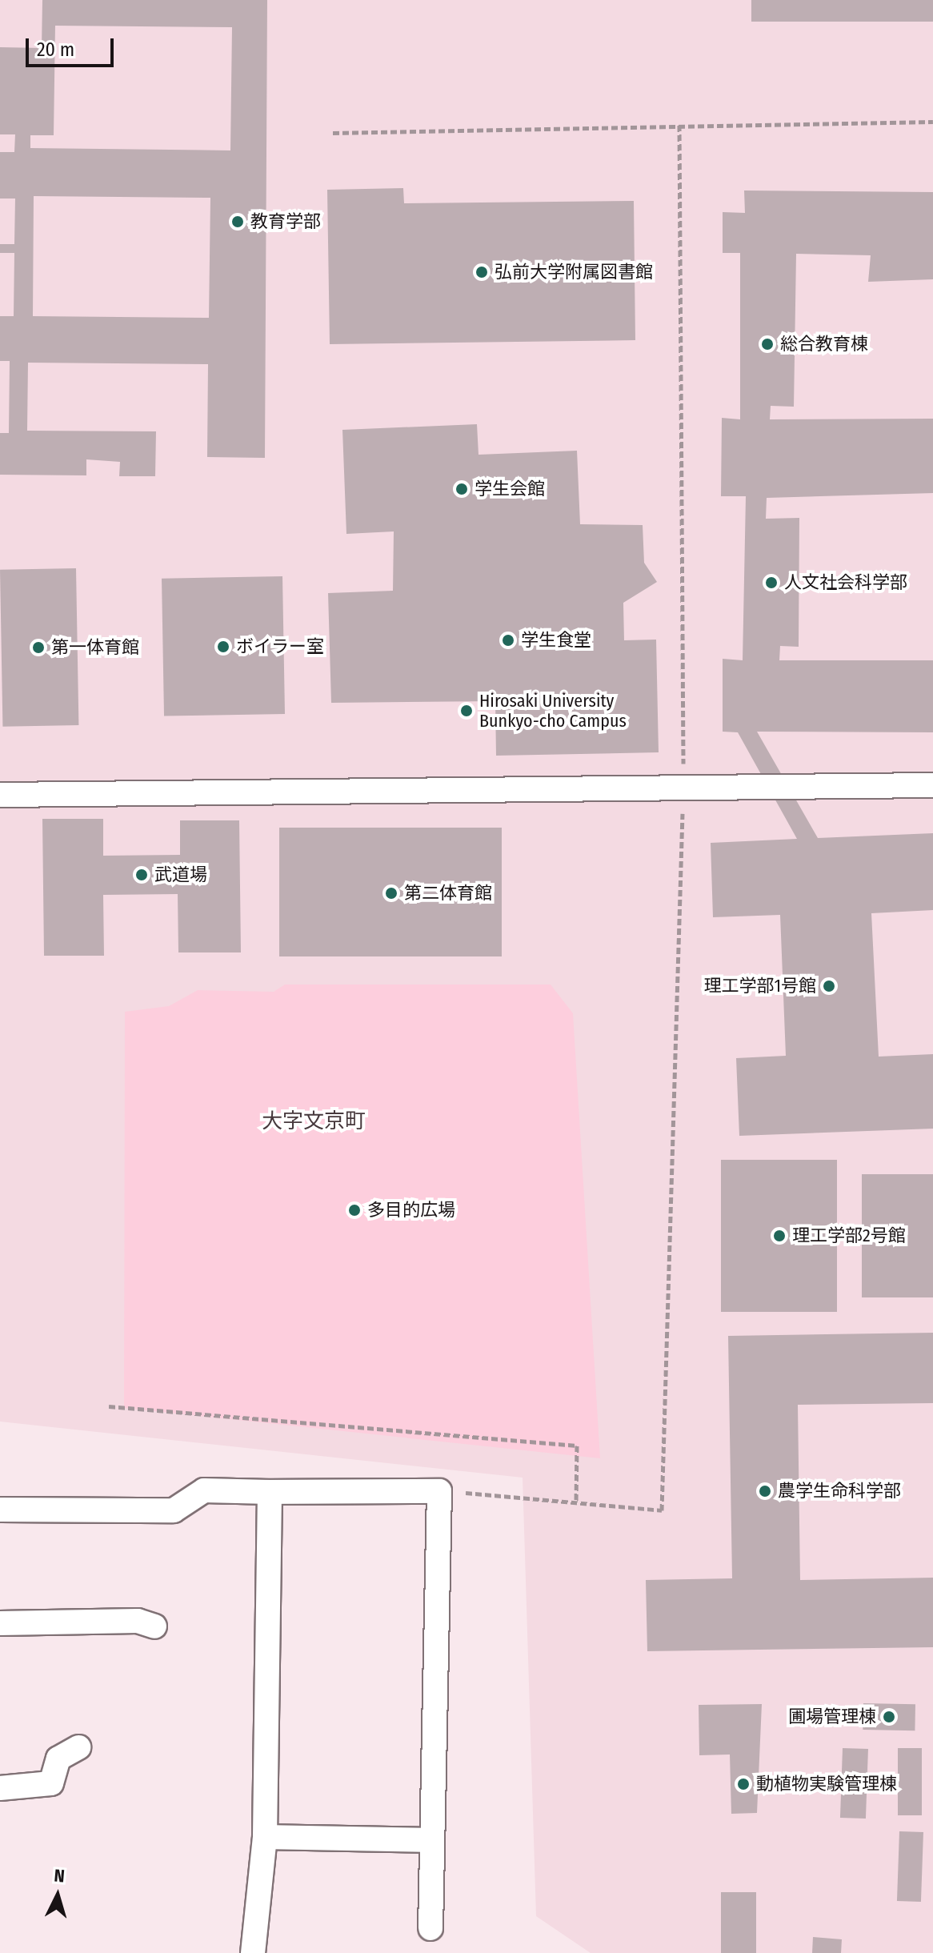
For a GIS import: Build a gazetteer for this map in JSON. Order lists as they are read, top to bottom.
{
  "districts": ["大字文京町"],
  "places": [
    "教育学部",
    "弘前大学附属図書館",
    "総合教育棟",
    "学生会館",
    "人文社会科学部",
    "学生食堂",
    "ボイラー室",
    "第一体育館",
    "Hirosaki University Bunkyo-cho Campus",
    "武道場",
    "第二体育館",
    "理工学部1号館",
    "多目的広場",
    "理工学部2号館",
    "農学生命科学部",
    "圃場管理棟",
    "動植物実験管理棟"
  ],
  "scale_bar": "20 m",
  "north": "top"
}
